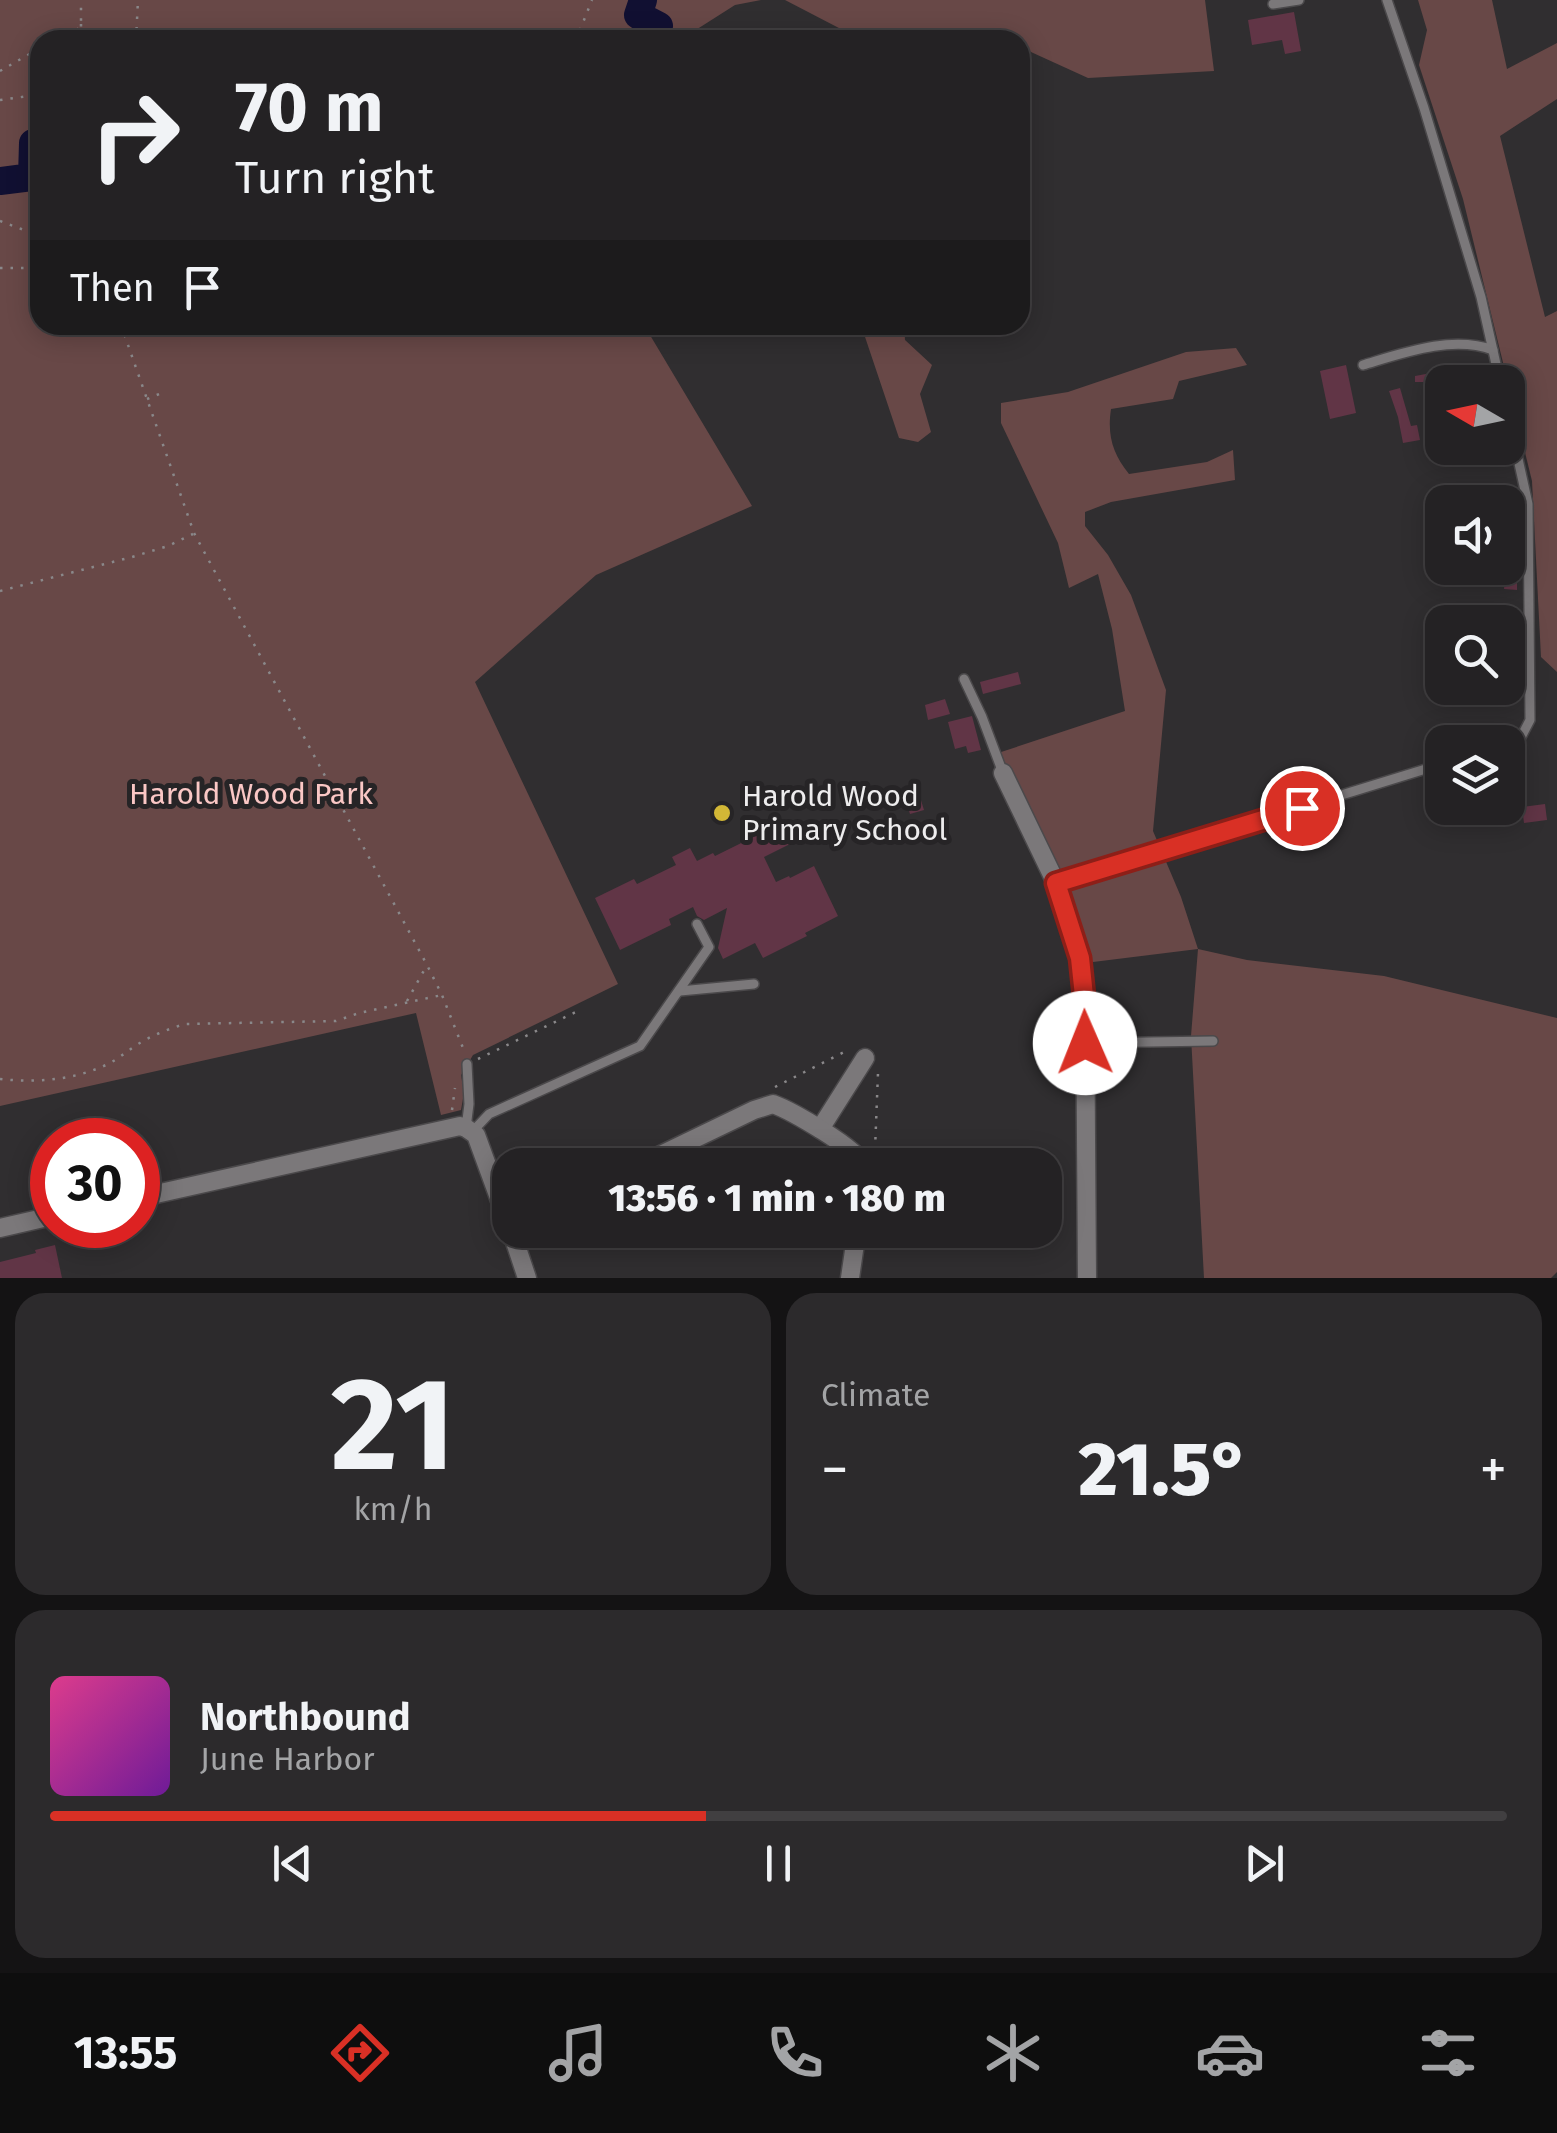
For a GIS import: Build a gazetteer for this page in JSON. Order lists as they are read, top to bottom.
{
  "parks": ["Harold Wood Park"],
  "places": ["Harold Wood Primary School"],
  "north": "left",
  "page": {
    "turn": ["70 m", "Turn right"],
    "then": "Then",
    "limit": "30",
    "trip": "13:56 · 1 min · 180 m",
    "tile": [
      ["21", "km/h"],
      "Climate"
    ],
    "heat": ["−", "21.5°", "+"],
    "song": ["Northbound", "June Harbor"],
    "tabs": "13:55"
  }
}
